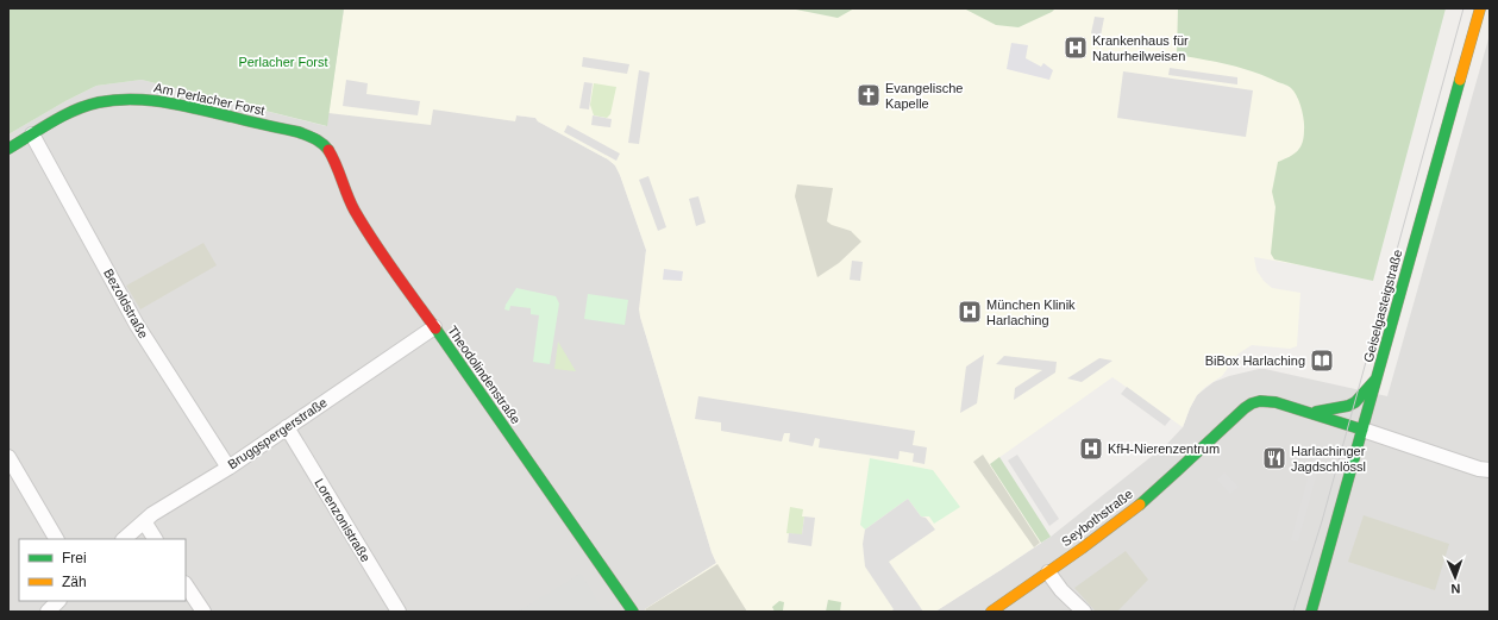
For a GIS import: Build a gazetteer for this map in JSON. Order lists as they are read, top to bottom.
{
  "streets": {
    "street": [
      "Am Perlacher Forst",
      "Bezoldstraße",
      "Geiselgasteigstraße",
      "Theodolindenstraße",
      "Bruggspergerstraße",
      "Seybothstraße",
      "Lorenzonistraße"
    ]
  },
  "crossings": [
    ["Am Perlacher Forst", "Bezoldstraße"],
    ["Am Perlacher Forst", "Theodolindenstraße"],
    ["Bezoldstraße", "Bruggspergerstraße"],
    ["Geiselgasteigstraße", "Seybothstraße"],
    ["Theodolindenstraße", "Bruggspergerstraße"],
    ["Bruggspergerstraße", "Lorenzonistraße"]
  ],
  "parks": ["Perlacher Forst"],
  "places": {
    "hospital": ["Krankenhaus für Naturheilweisen", "München Klinik Harlaching", "KfH-Nierenzentrum"],
    "church": ["Evangelische Kapelle"],
    "library": ["BiBox Harlaching"],
    "restaurant": ["Harlachinger Jagdschlössl"]
  },
  "legend": ["Frei", "Zäh"],
  "north": "bottom"
}
